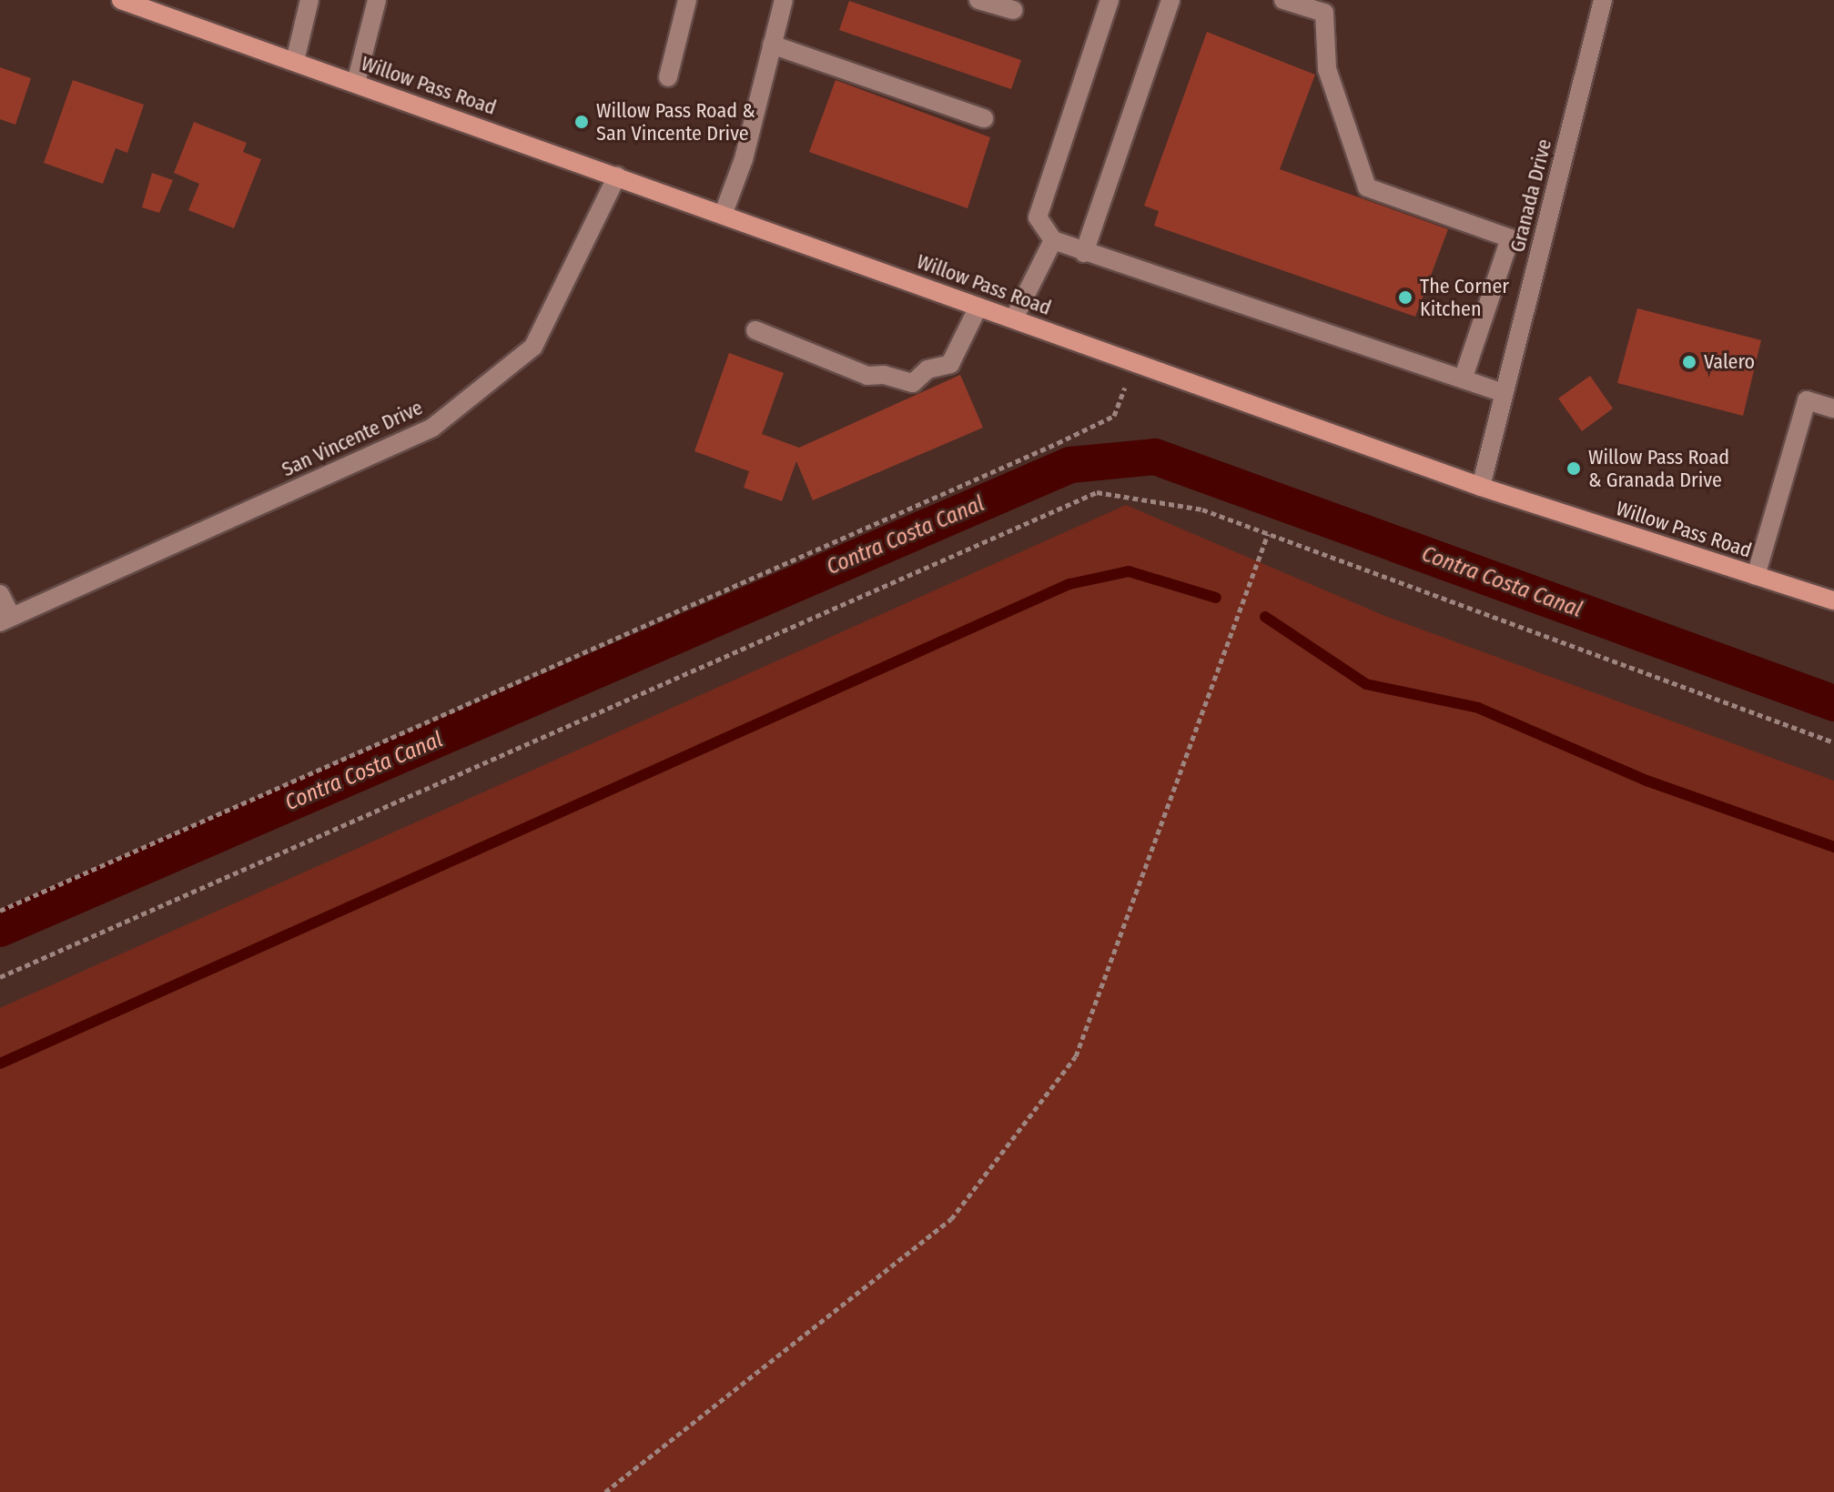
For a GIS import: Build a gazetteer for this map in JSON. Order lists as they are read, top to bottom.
{
  "streets": {
    "main road": ["Willow Pass Road"],
    "street": ["Granada Drive", "San Vincente Drive"]
  },
  "crossings": [
    ["Willow Pass Road", "Granada Drive"],
    ["Willow Pass Road", "San Vincente Drive"]
  ],
  "water": ["Contra Costa Canal"],
  "places": [
    "Willow Pass Road & San Vincente Drive",
    "The Corner Kitchen",
    "Valero",
    "Willow Pass Road & Granada Drive"
  ]
}
